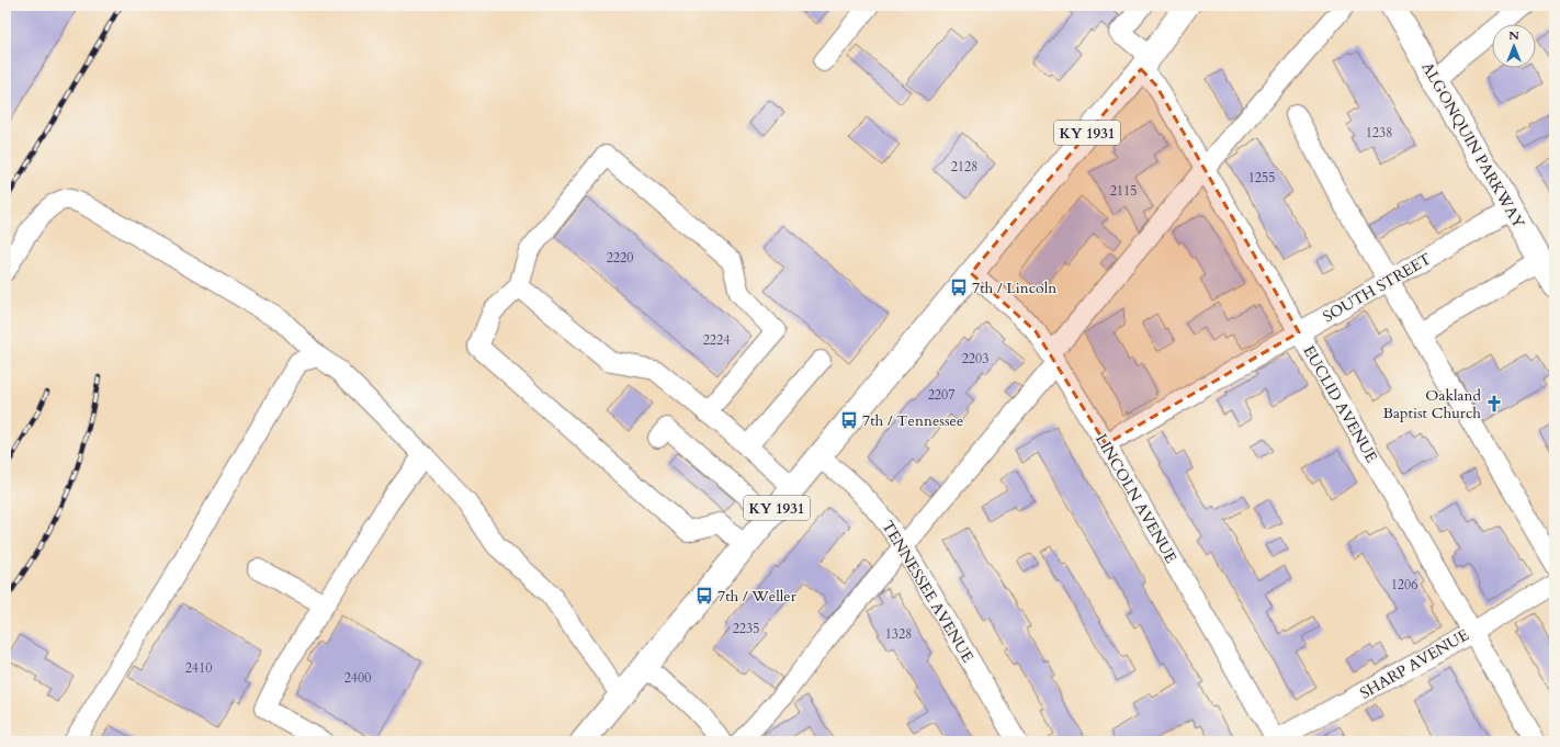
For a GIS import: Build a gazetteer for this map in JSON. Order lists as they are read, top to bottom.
{
  "streets": {
    "main road": ["KY 1931", "ALGONQUIN PARKWAY"],
    "street": [
      "SOUTH STREET",
      "EUCLID AVENUE",
      "LINCOLN AVENUE",
      "TENNESSEE AVENUE",
      "SHARP AVENUE"
    ]
  },
  "crossings": [
    ["KY 1931", "EUCLID AVENUE"],
    ["KY 1931", "LINCOLN AVENUE"],
    ["KY 1931", "TENNESSEE AVENUE"],
    ["ALGONQUIN PARKWAY", "SOUTH STREET"],
    ["SOUTH STREET", "EUCLID AVENUE"],
    ["SOUTH STREET", "LINCOLN AVENUE"],
    ["EUCLID AVENUE", "SHARP AVENUE"],
    ["LINCOLN AVENUE", "SHARP AVENUE"]
  ],
  "places": {
    "bus stop": ["7th / Lincoln", "7th / Tennessee", "7th / Weller"],
    "church": ["Oakland Baptist Church"]
  },
  "house_numbers": [
    "1238",
    "2128",
    "1255",
    "2115",
    "2220",
    "2224",
    "2203",
    "2207",
    "1206",
    "2235",
    "1328",
    "2410",
    "2400"
  ],
  "north": "top"
}
